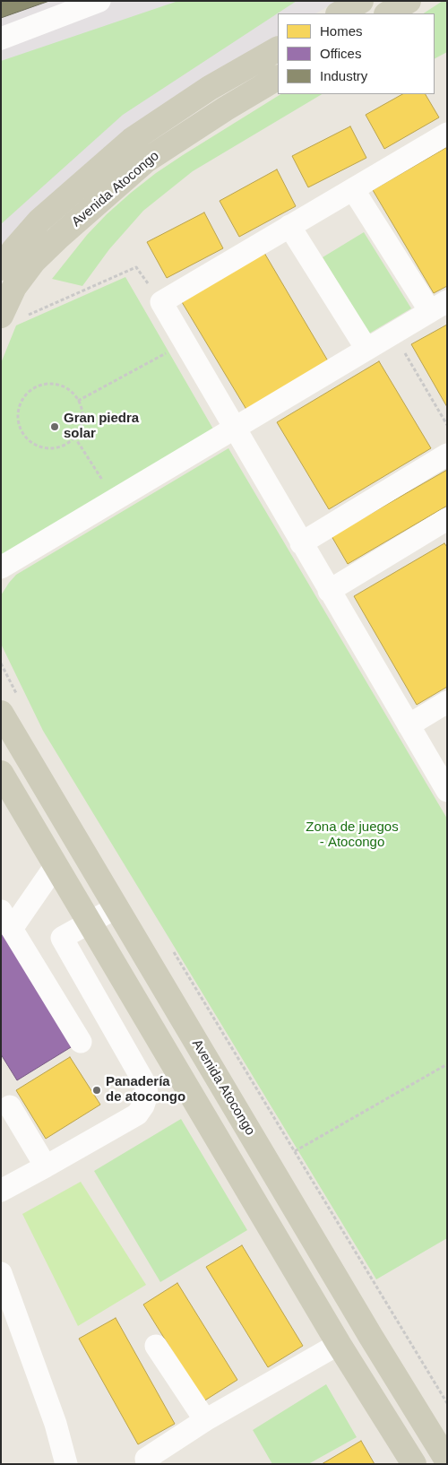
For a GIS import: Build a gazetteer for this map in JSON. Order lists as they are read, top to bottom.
{
  "streets": {
    "main road": ["Avenida Atocongo"]
  },
  "parks": ["Zona de juegos - Atocongo"],
  "places": ["Gran piedra solar", "Panadería de atocongo"],
  "legend": ["Homes", "Offices", "Industry"]
}
